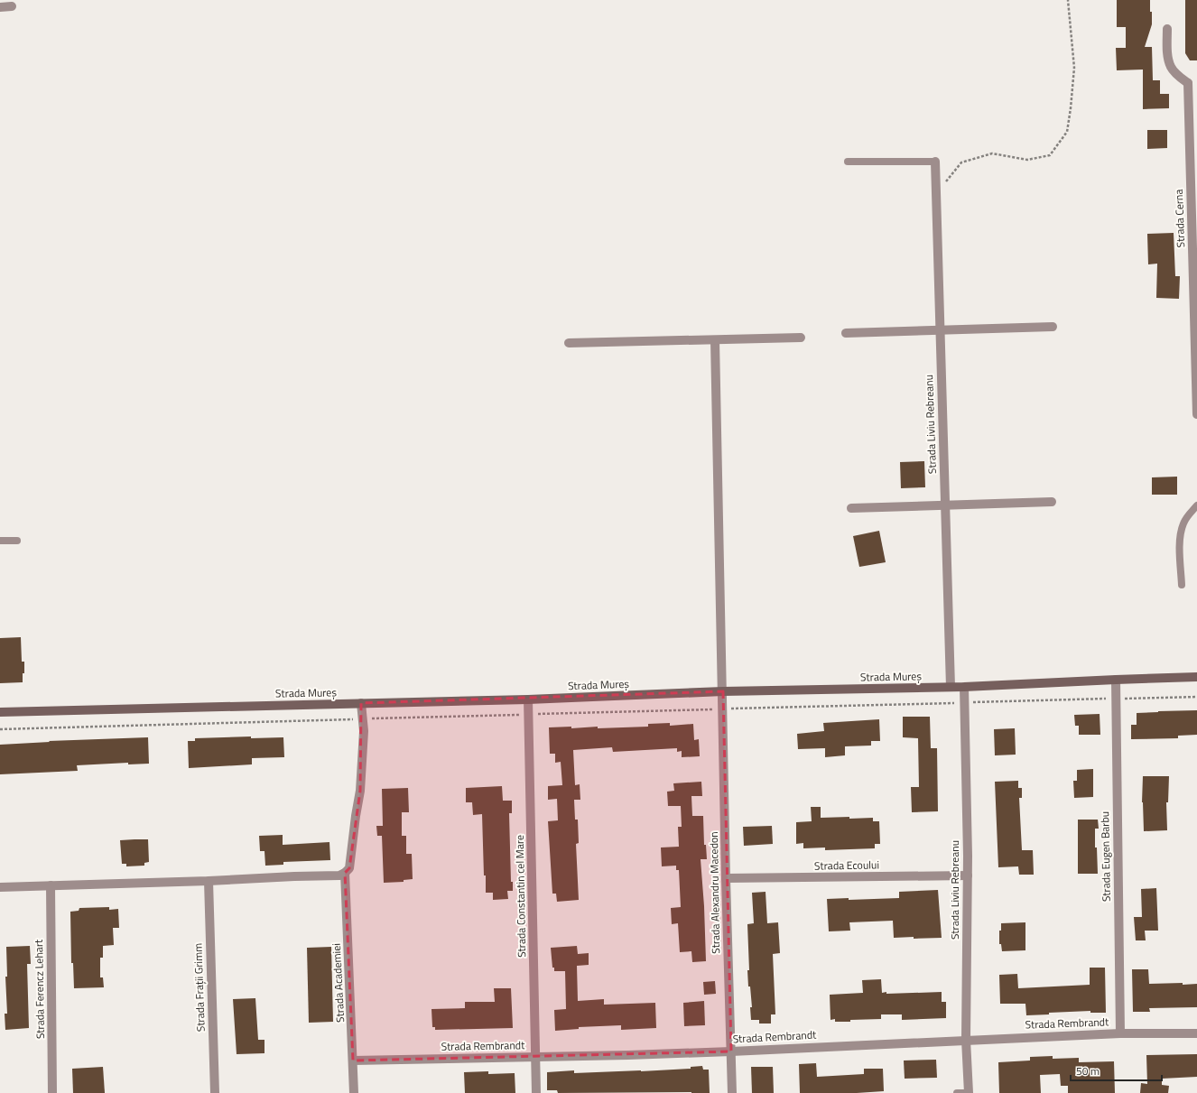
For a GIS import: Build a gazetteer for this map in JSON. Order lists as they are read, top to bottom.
{
  "streets": {
    "street": [
      "Strada Cerna",
      "Strada Liviu Rebreanu",
      "Strada Mureș",
      "Strada Eugen Barbu",
      "Strada Ecoului",
      "Strada Alexandru Macedon",
      "Strada Constantin cel Mare",
      "Strada Academiei",
      "Strada Frații Grimm",
      "Strada Ferencz Lehart",
      "Strada Rembrandt"
    ]
  },
  "crossings": [
    ["Strada Liviu Rebreanu", "Strada Mureș"],
    ["Strada Liviu Rebreanu", "Strada Ecoului"],
    ["Strada Liviu Rebreanu", "Strada Rembrandt"],
    ["Strada Mureș", "Strada Eugen Barbu"],
    ["Strada Mureș", "Strada Alexandru Macedon"],
    ["Strada Mureș", "Strada Constantin cel Mare"],
    ["Strada Eugen Barbu", "Strada Rembrandt"],
    ["Strada Ecoului", "Strada Alexandru Macedon"],
    ["Strada Alexandru Macedon", "Strada Rembrandt"],
    ["Strada Constantin cel Mare", "Strada Rembrandt"],
    ["Strada Academiei", "Strada Rembrandt"]
  ],
  "scale_bar": "50 m"
}
